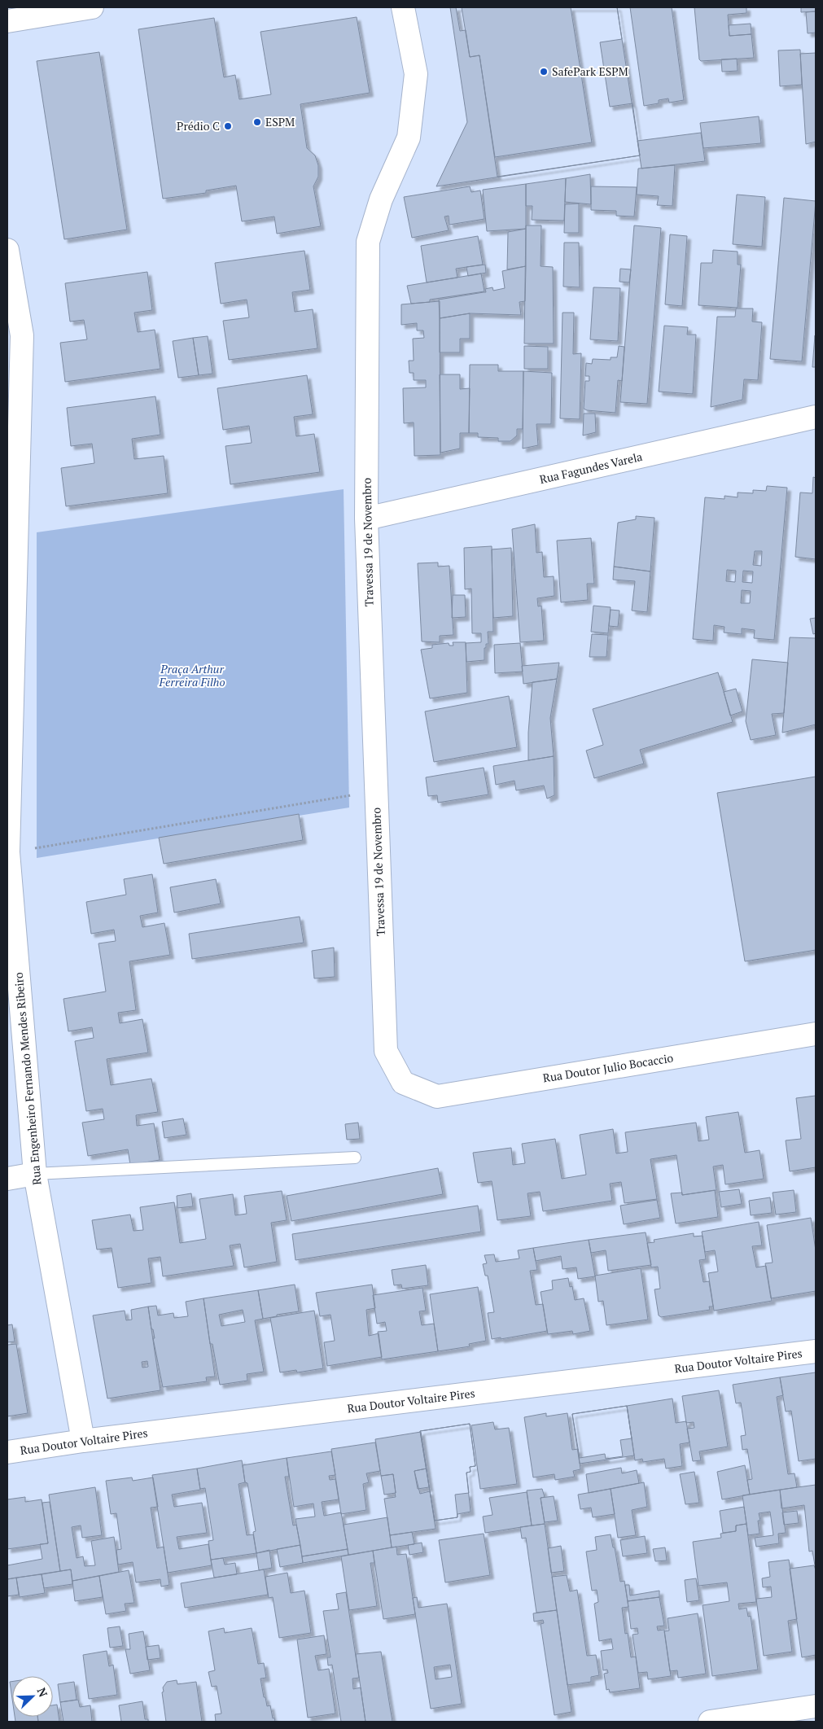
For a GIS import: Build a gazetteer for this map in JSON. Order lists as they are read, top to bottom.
{
  "streets": {
    "street": [
      "Rua Fagundes Varela",
      "Travessa 19 de Novembro",
      "Rua Doutor Julio Bocaccio",
      "Rua Engenheiro Fernando Mendes Ribeiro",
      "Rua Doutor Voltaire Pires"
    ]
  },
  "crossings": [
    ["Rua Fagundes Varela", "Travessa 19 de Novembro"],
    ["Travessa 19 de Novembro", "Rua Doutor Julio Bocaccio"],
    ["Rua Engenheiro Fernando Mendes Ribeiro", "Rua Doutor Voltaire Pires"]
  ],
  "parks": ["Praça Arthur Ferreira Filho"],
  "places": ["SafePark ESPM", "ESPM", "Prédio C"],
  "north": "top right"
}
